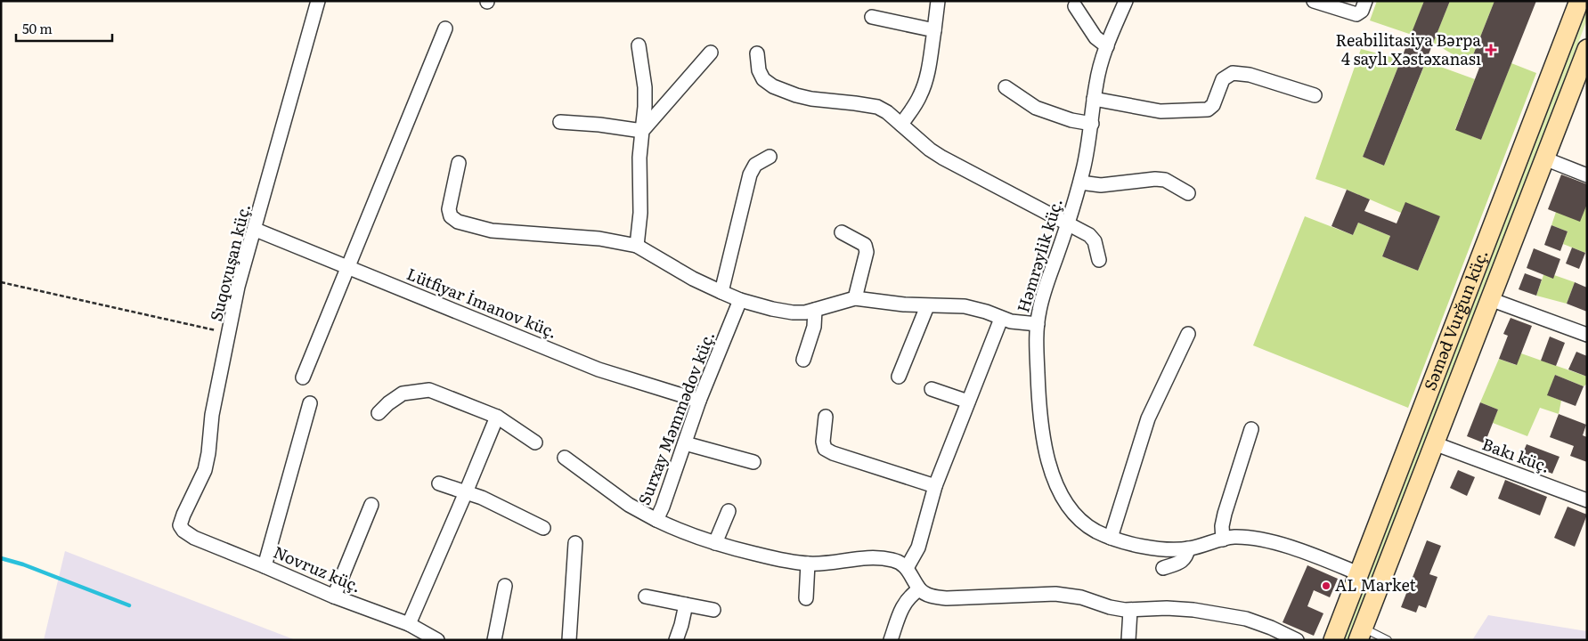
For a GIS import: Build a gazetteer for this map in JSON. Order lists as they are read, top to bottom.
{
  "streets": {
    "main road": ["Səməd Vurğun küç."],
    "street": [
      "Həmrəylik küç.",
      "Suqovuşan küç.",
      "Lütfiyar İmanov küç.",
      "Surxay Məmmədov küç.",
      "Bakı küç.",
      "Novruz küç."
    ]
  },
  "crossings": [
    ["Həmrəylik küç.", "Səməd Vurğun küç."],
    ["Suqovuşan küç.", "Lütfiyar İmanov küç."],
    ["Suqovuşan küç.", "Novruz küç."],
    ["Lütfiyar İmanov küç.", "Surxay Məmmədov küç."],
    ["Səməd Vurğun küç.", "Bakı küç."]
  ],
  "places": {
    "health": ["Reabilitasiya Bәrpa 4 saylı Xəstəxanası"],
    "other": ["AL Market"]
  },
  "scale_bar": "50 m"
}
